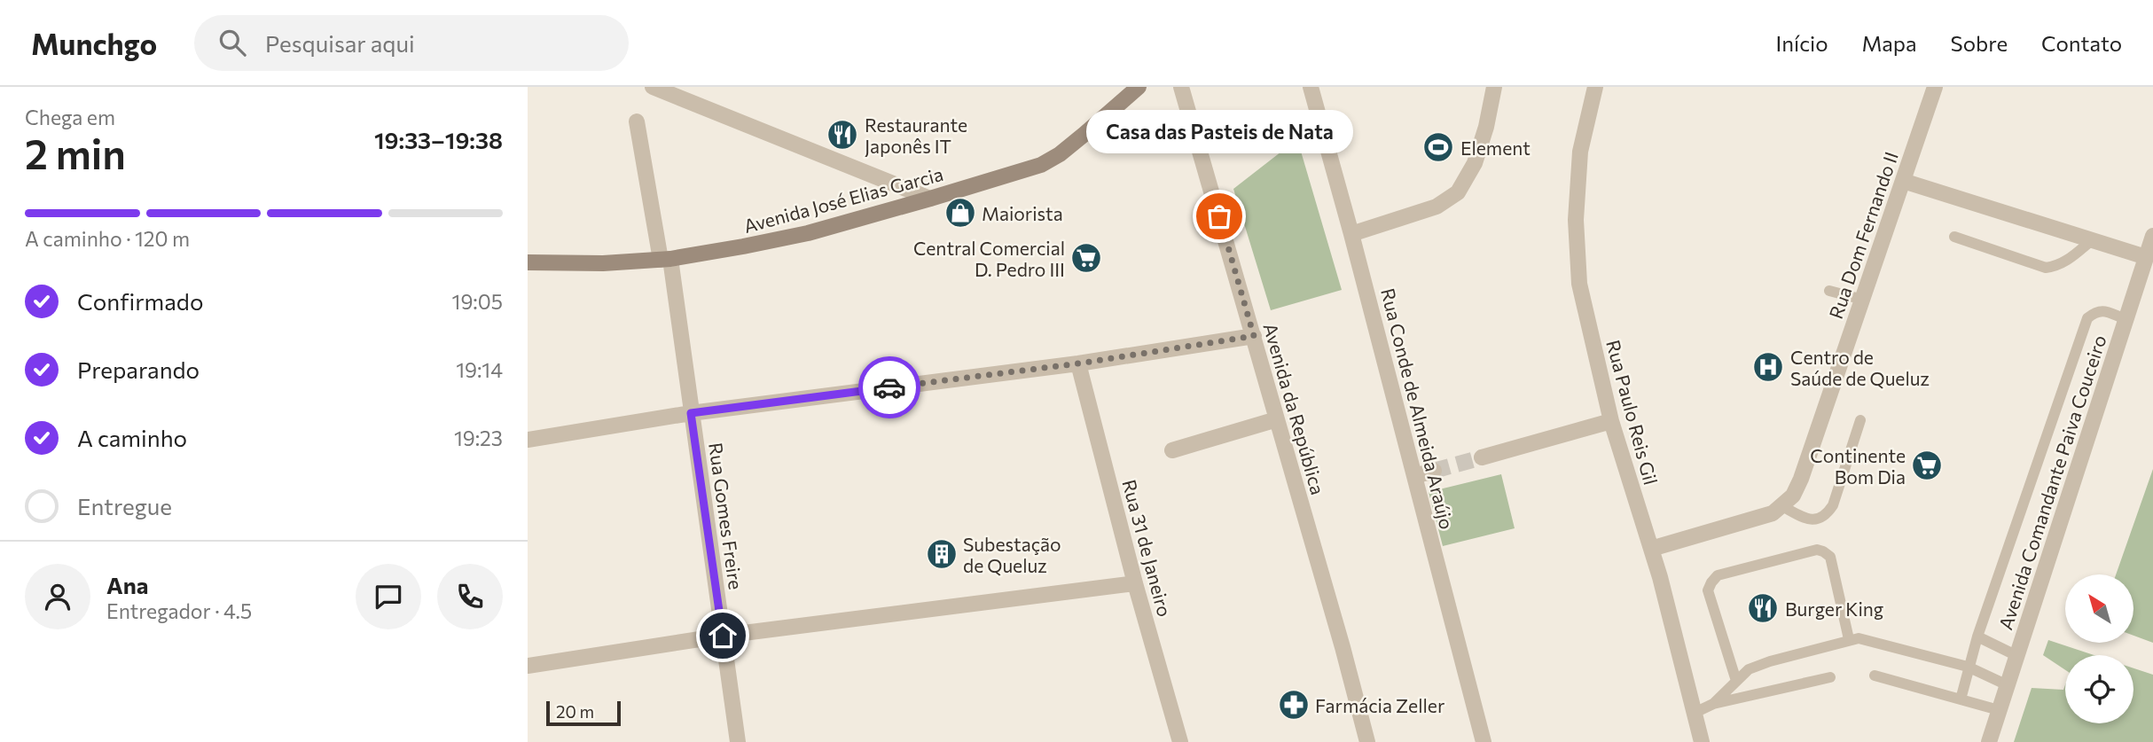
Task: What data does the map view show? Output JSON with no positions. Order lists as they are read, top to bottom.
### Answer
{
  "streets": {
    "street": [
      "Avenida José Elias Garcia",
      "Rua Dom Fernando II",
      "Avenida da República",
      "Rua Conde de Almeida Araújo",
      "Rua Paulo Reis Gil",
      "Avenida Comandante Paiva Couceiro",
      "Rua Gomes Freire",
      "Rua 31 de Janeiro"
    ]
  },
  "crossings": [
    ["Avenida José Elias Garcia", "Rua Gomes Freire"]
  ],
  "places": {
    "restaurant": ["Restaurante Japonês IT", "Burger King"],
    "sports": ["Element"],
    "shop": ["Maiorista"],
    "other": ["Casa das Pasteis de Nata"],
    "supermarket": ["Central Comercial D. Pedro III", "Continente Bom Dia"],
    "hospital": ["Centro de Saúde de Queluz"],
    "building": ["Subestação de Queluz"],
    "pharmacy": ["Farmácia Zeller"]
  },
  "scale_bar": "20 m",
  "north": "top left",
  "page": {
    "header": "Munchgo",
    "search": "Pesquisar aqui",
    "nav": [
      "Início",
      "Mapa",
      "Sobre",
      "Contato"
    ],
    "heading": ["2 min", "Chega em", "19:33–19:38"],
    "panel": ["Ana", "Entregador · 4.5"],
    "bubble": "Casa das Pasteis de Nata",
    "bar": "A caminho · 120 m",
    "list": [
      ["Confirmado", "19:05"],
      ["Preparando", "19:14"],
      ["A caminho", "19:23"],
      "Entregue"
    ],
    "scale": "20 m"
  }
}
